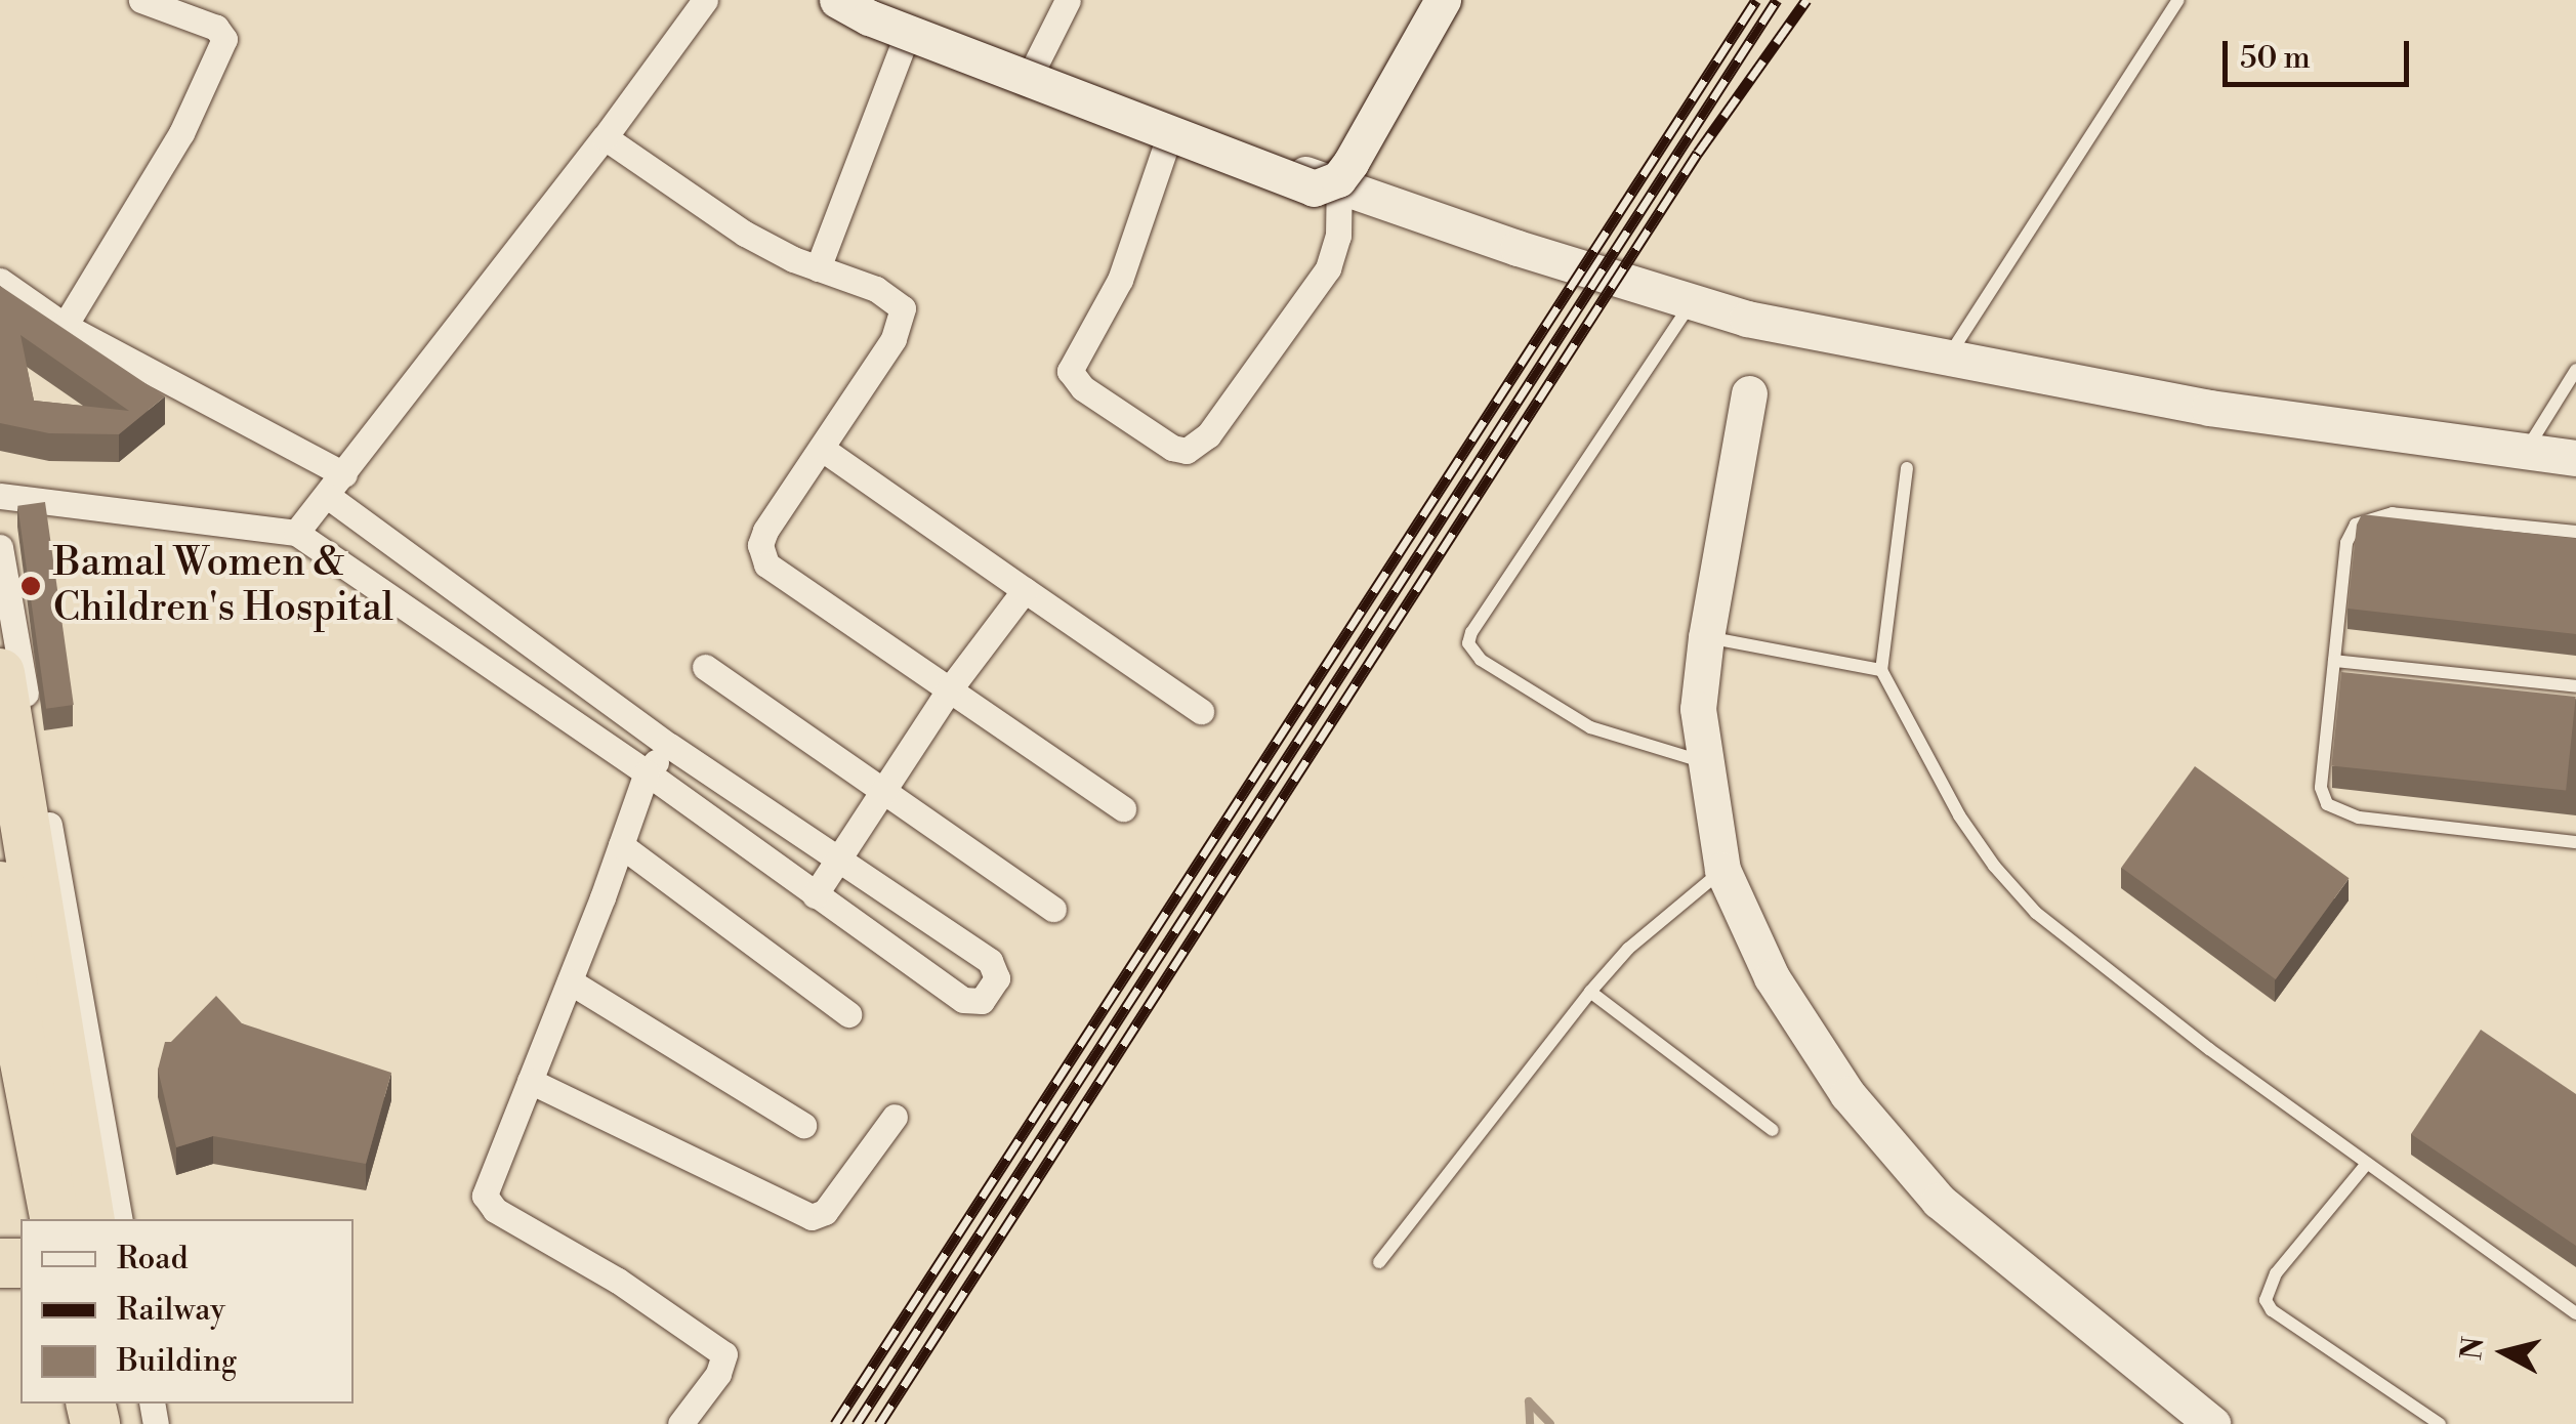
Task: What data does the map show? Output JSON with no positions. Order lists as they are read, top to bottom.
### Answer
{
  "places": ["Bamal Women & Children's Hospital"],
  "legend": ["Road", "Railway", "Building"],
  "scale_bar": "50 m",
  "north": "left"
}
